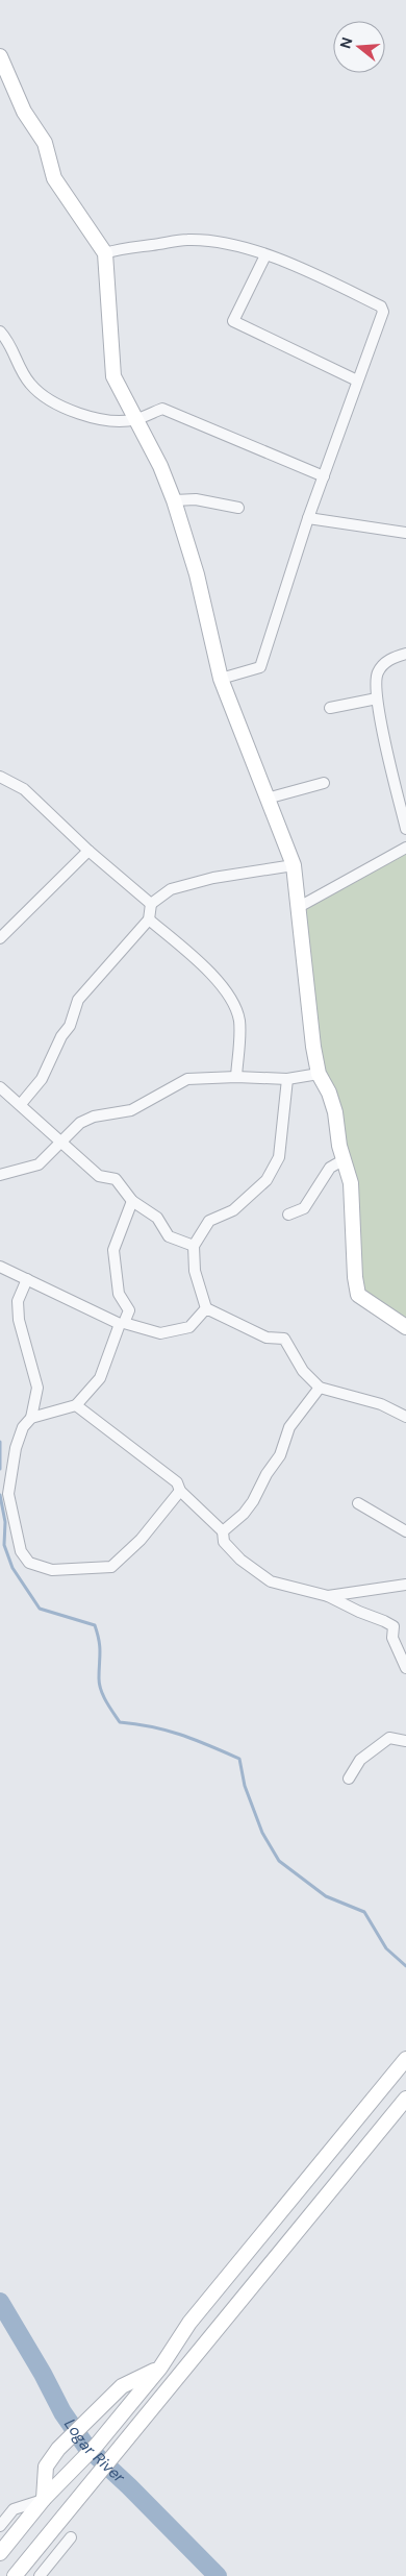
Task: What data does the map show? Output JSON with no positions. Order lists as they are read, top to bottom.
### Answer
{
  "water": ["Logar River"],
  "north": "left"
}
